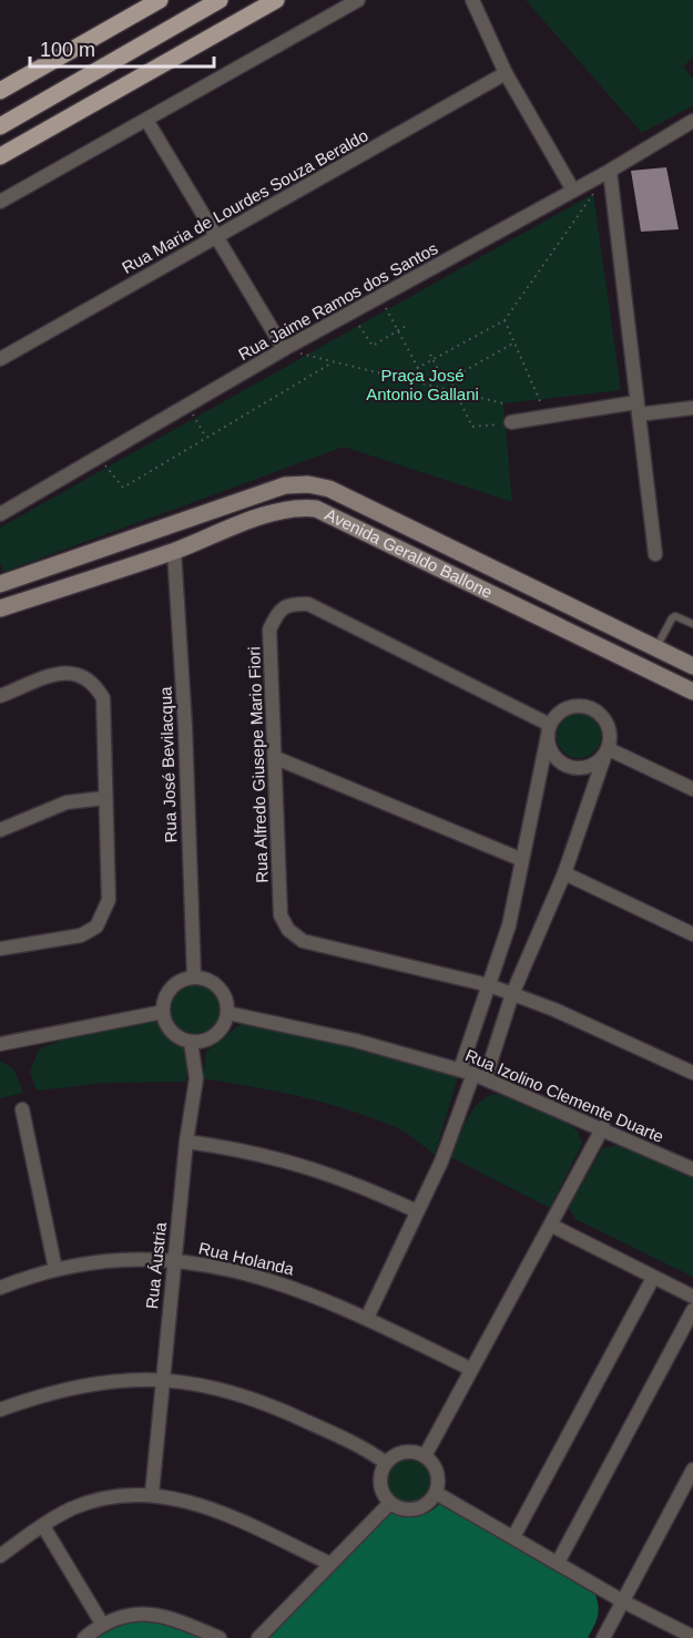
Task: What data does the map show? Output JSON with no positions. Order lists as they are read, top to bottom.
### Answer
{
  "streets": {
    "street": [
      "Rua Maria de Lourdes Souza Beraldo",
      "Rua Jaime Ramos dos Santos",
      "Avenida Geraldo Ballone",
      "Rua José Bevilacqua",
      "Rua Alfredo Giusepe Mario Fiori",
      "Rua Izolino Clemente Duarte",
      "Rua Holanda",
      "Rua Áustria"
    ]
  },
  "crossings": [
    ["Avenida Geraldo Ballone", "Rua José Bevilacqua"],
    ["Rua José Bevilacqua", "Rua Izolino Clemente Duarte"],
    ["Rua José Bevilacqua", "Rua Áustria"],
    ["Rua Izolino Clemente Duarte", "Rua Áustria"],
    ["Rua Holanda", "Rua Áustria"]
  ],
  "parks": ["Praça José Antonio Gallani"],
  "scale_bar": "100 m"
}
